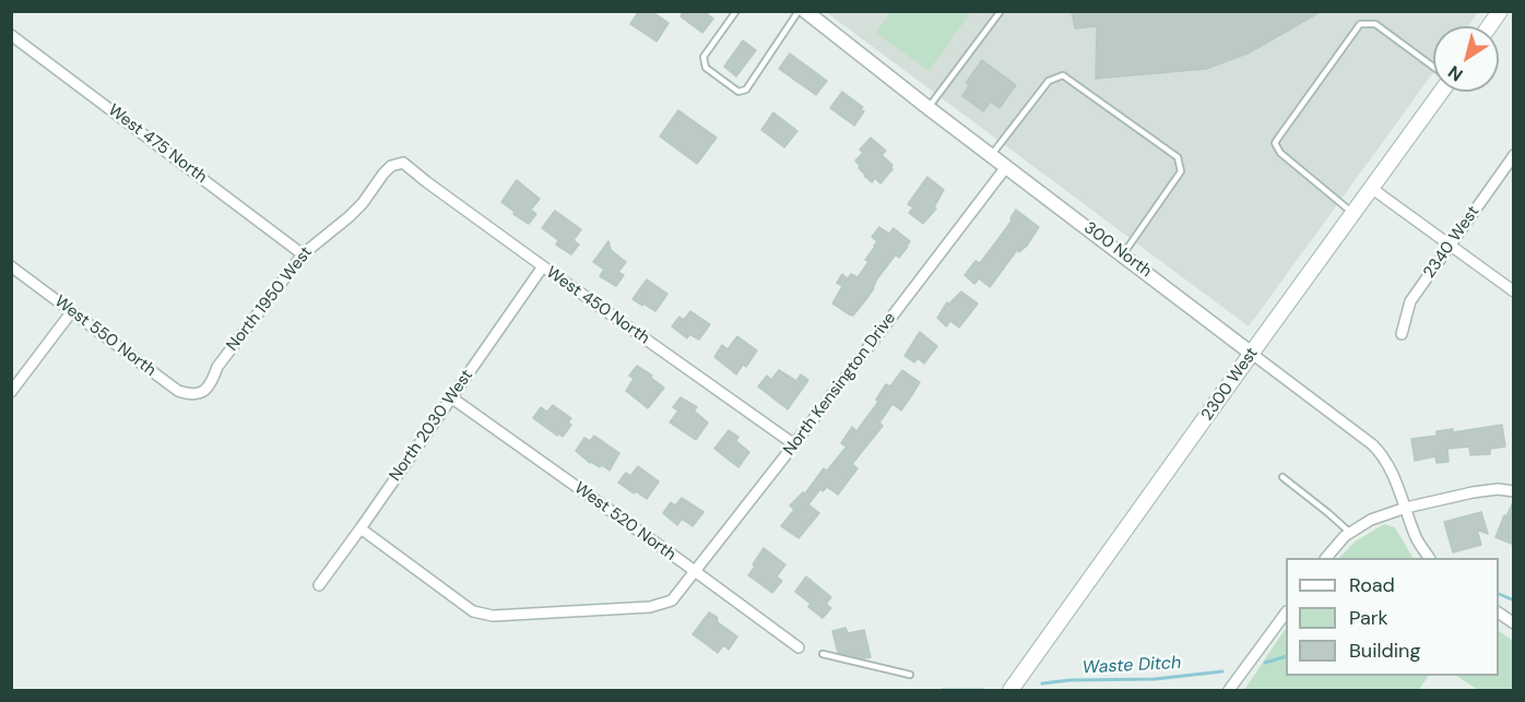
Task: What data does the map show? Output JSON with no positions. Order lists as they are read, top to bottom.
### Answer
{
  "streets": {
    "main road": ["2300 West"],
    "street": [
      "West 475 North",
      "2340 West",
      "300 North",
      "North 1950 West",
      "West 450 North",
      "West 550 North",
      "North Kensington Drive",
      "North 2030 West",
      "West 520 North"
    ]
  },
  "crossings": [
    ["West 475 North", "North 1950 West"],
    ["300 North", "North Kensington Drive"],
    ["300 North", "2300 West"],
    ["North 1950 West", "West 450 North"],
    ["North 1950 West", "West 550 North"],
    ["West 450 North", "North Kensington Drive"],
    ["West 450 North", "North 2030 West"],
    ["North Kensington Drive", "North 2030 West"],
    ["North Kensington Drive", "West 520 North"],
    ["North 2030 West", "West 520 North"]
  ],
  "water": ["Waste Ditch"],
  "legend": ["Road", "Park", "Building"],
  "north": "bottom left"
}
